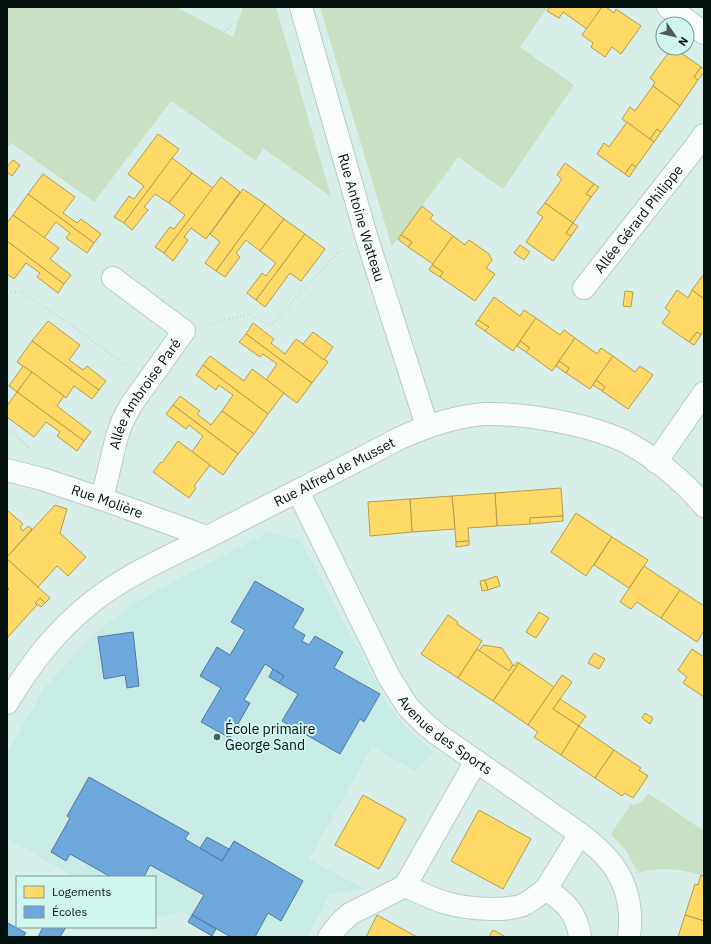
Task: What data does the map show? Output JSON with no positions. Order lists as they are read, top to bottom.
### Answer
{
  "streets": {
    "street": [
      "Rue Antoine Watteau",
      "Allée Gérard Philippe",
      "Allée Ambroise Paré",
      "Rue Alfred de Musset",
      "Rue Molière",
      "Avenue des Sports"
    ]
  },
  "crossings": [
    ["Rue Antoine Watteau", "Rue Alfred de Musset"],
    ["Allée Ambroise Paré", "Rue Molière"],
    ["Rue Alfred de Musset", "Rue Molière"],
    ["Rue Alfred de Musset", "Avenue des Sports"]
  ],
  "places": ["École primaire George Sand"],
  "legend": ["Logements", "Écoles"],
  "north": "bottom right"
}
